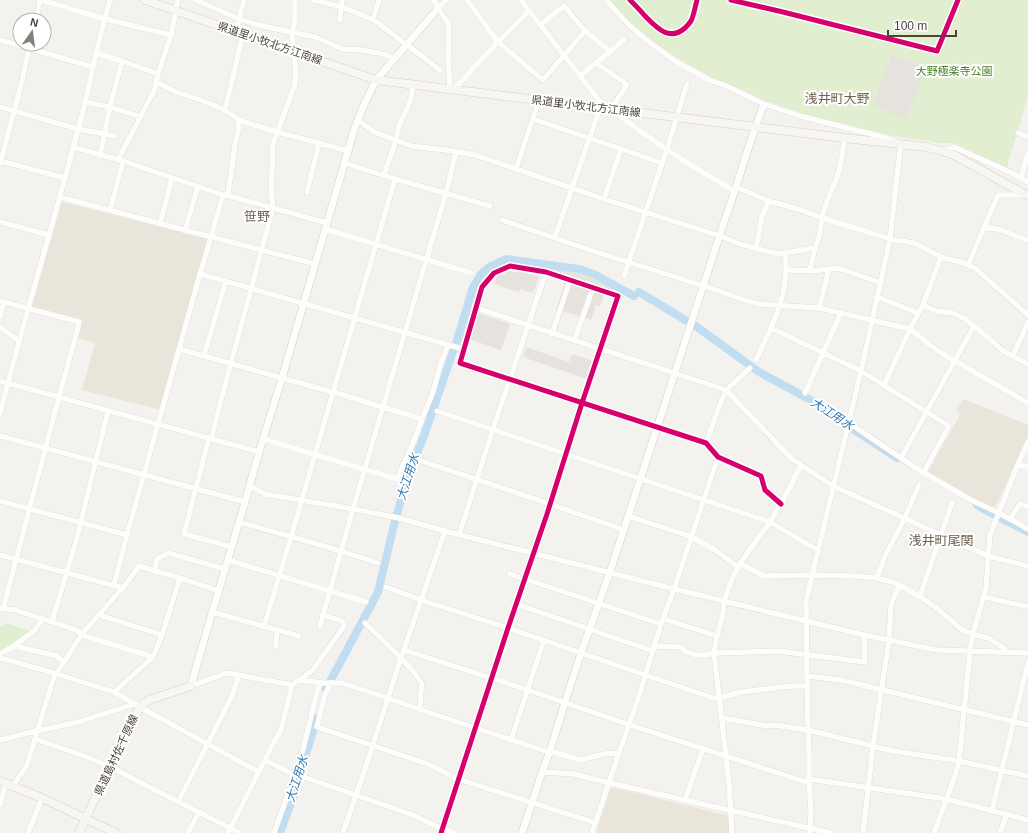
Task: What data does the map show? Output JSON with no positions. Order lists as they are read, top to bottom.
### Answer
{
  "streets": {
    "main road": ["県道里小牧北方江南線", "県道島村佐千原線"]
  },
  "districts": ["浅井町大野", "笹野", "浅井町尾関"],
  "water": ["大江用水"],
  "parks": ["大野極楽寺公園"],
  "scale_bar": "100 m",
  "north": "top"
}
